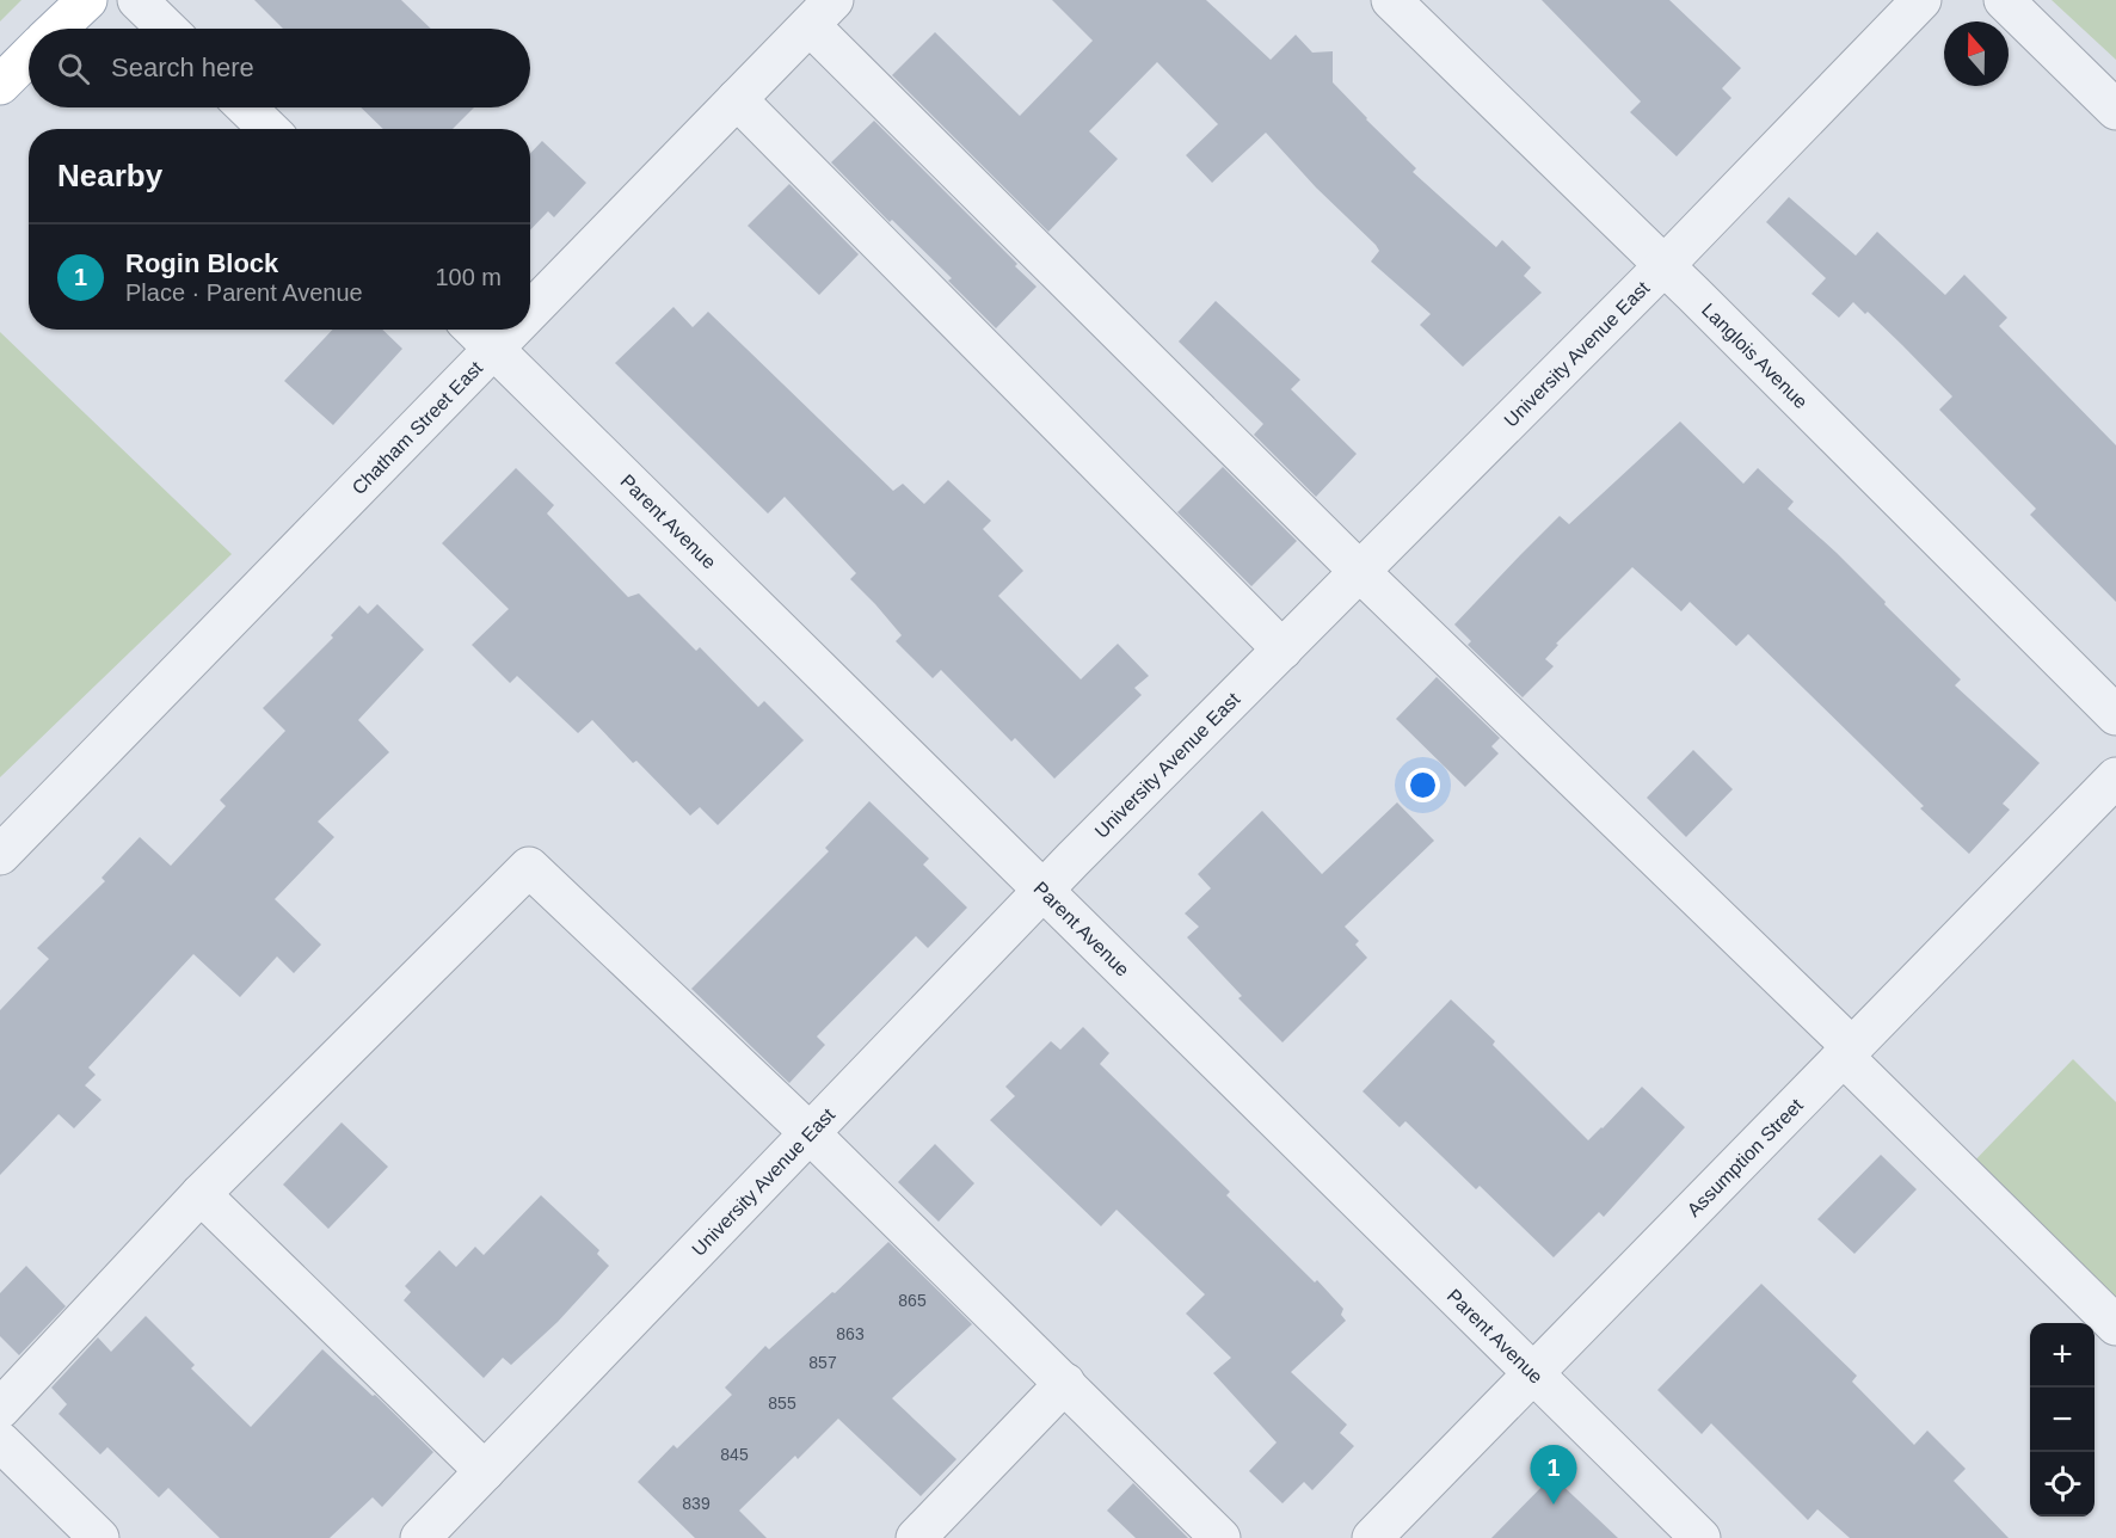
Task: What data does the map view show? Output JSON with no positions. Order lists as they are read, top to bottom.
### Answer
{
  "streets": {
    "street": [
      "University Avenue East",
      "Langlois Avenue",
      "Chatham Street East",
      "Parent Avenue",
      "Assumption Street"
    ]
  },
  "crossings": [
    ["University Avenue East", "Langlois Avenue"],
    ["University Avenue East", "Parent Avenue"],
    ["Chatham Street East", "Parent Avenue"],
    ["Parent Avenue", "Assumption Street"]
  ],
  "house_numbers": [
    "865",
    "863",
    "857",
    "855",
    "845",
    "839"
  ],
  "north": "top",
  "page": {
    "search": "Search here",
    "heading": "Nearby",
    "list": [
      {
        "mark": "1",
        "name": "Rogin Block",
        "note": "Place · Parent Avenue",
        "value": "100 m"
      }
    ],
    "map_buttons": ["+", "−"],
    "pins": "1"
  }
}
